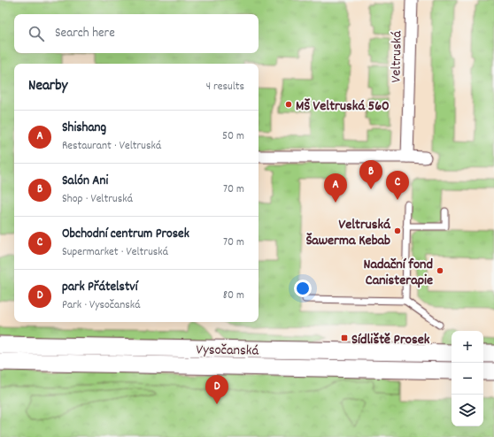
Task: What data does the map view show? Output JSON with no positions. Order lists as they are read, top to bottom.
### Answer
{
  "streets": {
    "main road": ["Vysočanská"],
    "street": ["Veltruská"]
  },
  "places": {
    "other": ["MŠ Veltruská 560", "Veltruská Šawerma Kebab", "Nadační fond Canisterapie"],
    "transit": ["Sídliště Prosek"]
  },
  "page": {
    "search": "Search here",
    "heading": ["Nearby", "4 results"],
    "list": [
      {
        "mark": "A",
        "name": "Shishang",
        "note": "Restaurant · Veltruská",
        "value": "50 m"
      },
      {
        "mark": "B",
        "name": "Salón Ani",
        "note": "Shop · Veltruská",
        "value": "70 m"
      },
      {
        "mark": "C",
        "name": "Obchodní centrum Prosek",
        "note": "Supermarket · Veltruská",
        "value": "70 m"
      },
      {
        "mark": "D",
        "name": "park Přátelství",
        "note": "Park · Vysočanská",
        "value": "80 m"
      }
    ],
    "pins": [
      "B",
      "C",
      "A",
      "D"
    ],
    "map_buttons": ["+", "−"]
  }
}
